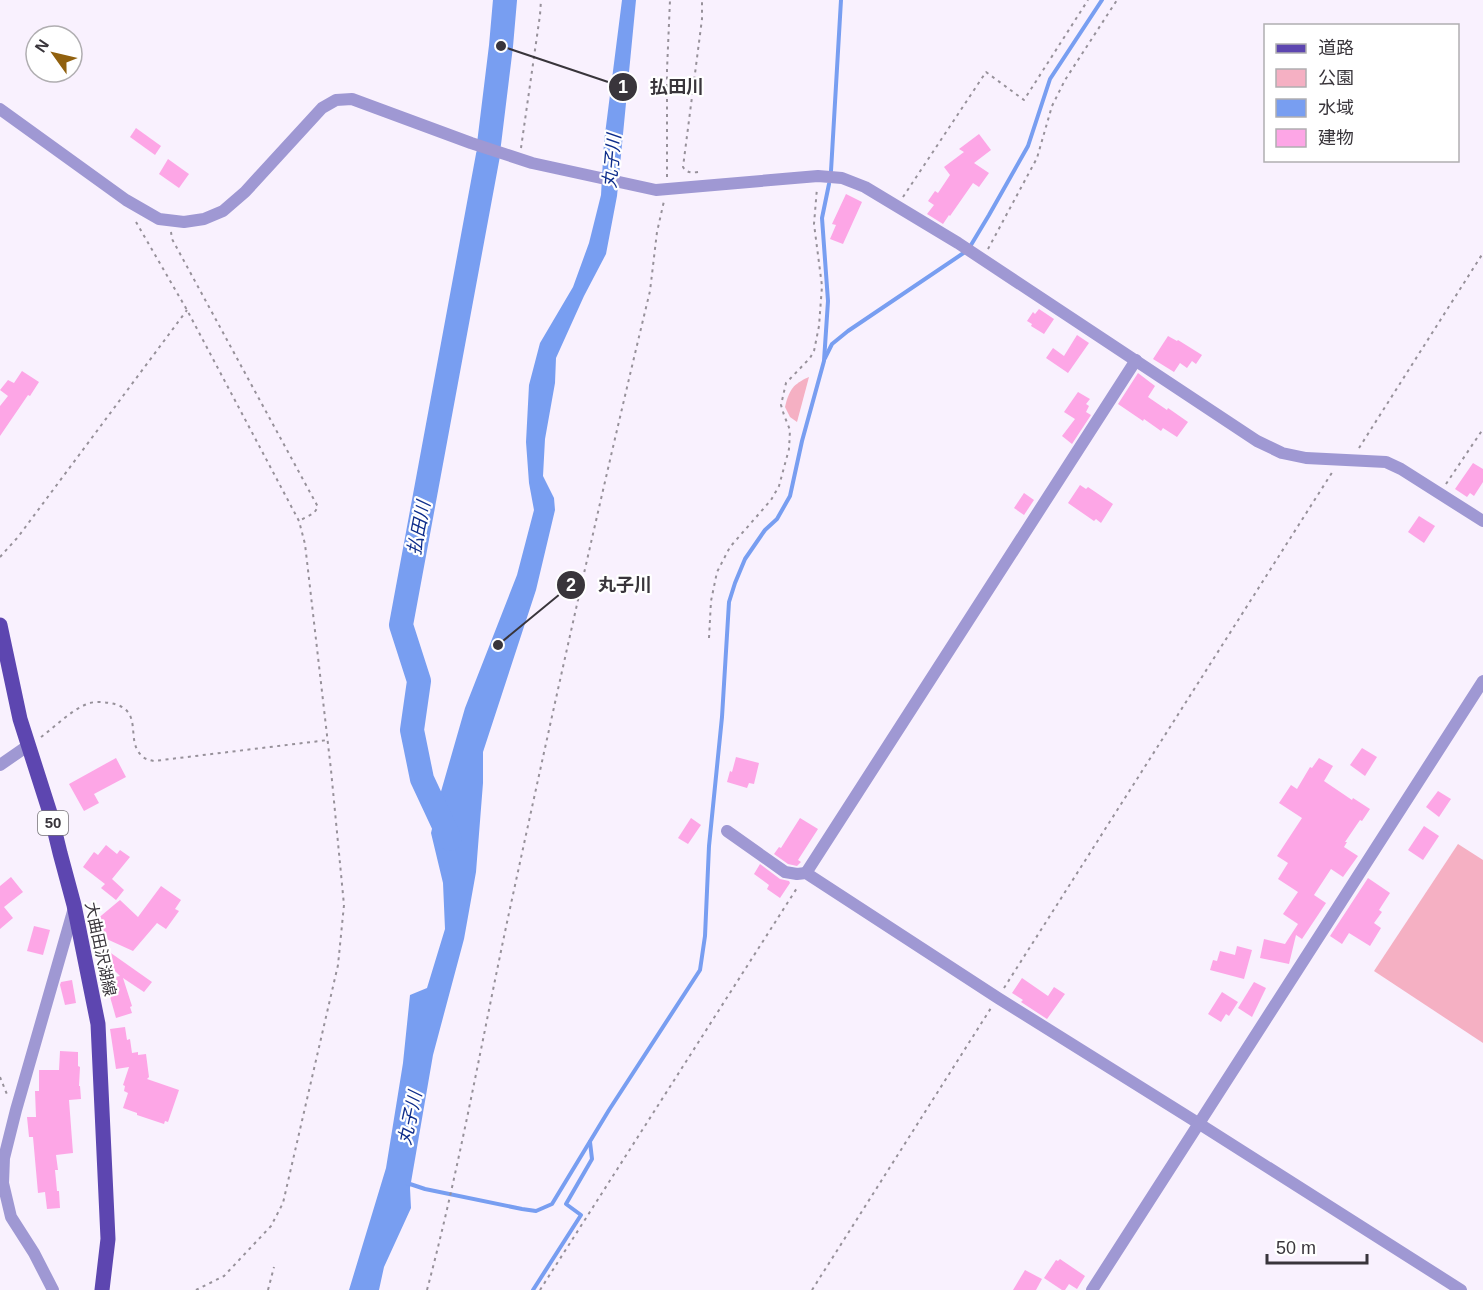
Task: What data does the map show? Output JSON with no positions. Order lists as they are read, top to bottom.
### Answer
{
  "streets": {
    "main road": ["50", "大曲田沢湖線"]
  },
  "water": ["丸子川", "払田川"],
  "places": ["払田川", "丸子川"],
  "legend": [
    "道路",
    "公園",
    "水域",
    "建物"
  ],
  "scale_bar": "50 m",
  "north": "top left"
}
